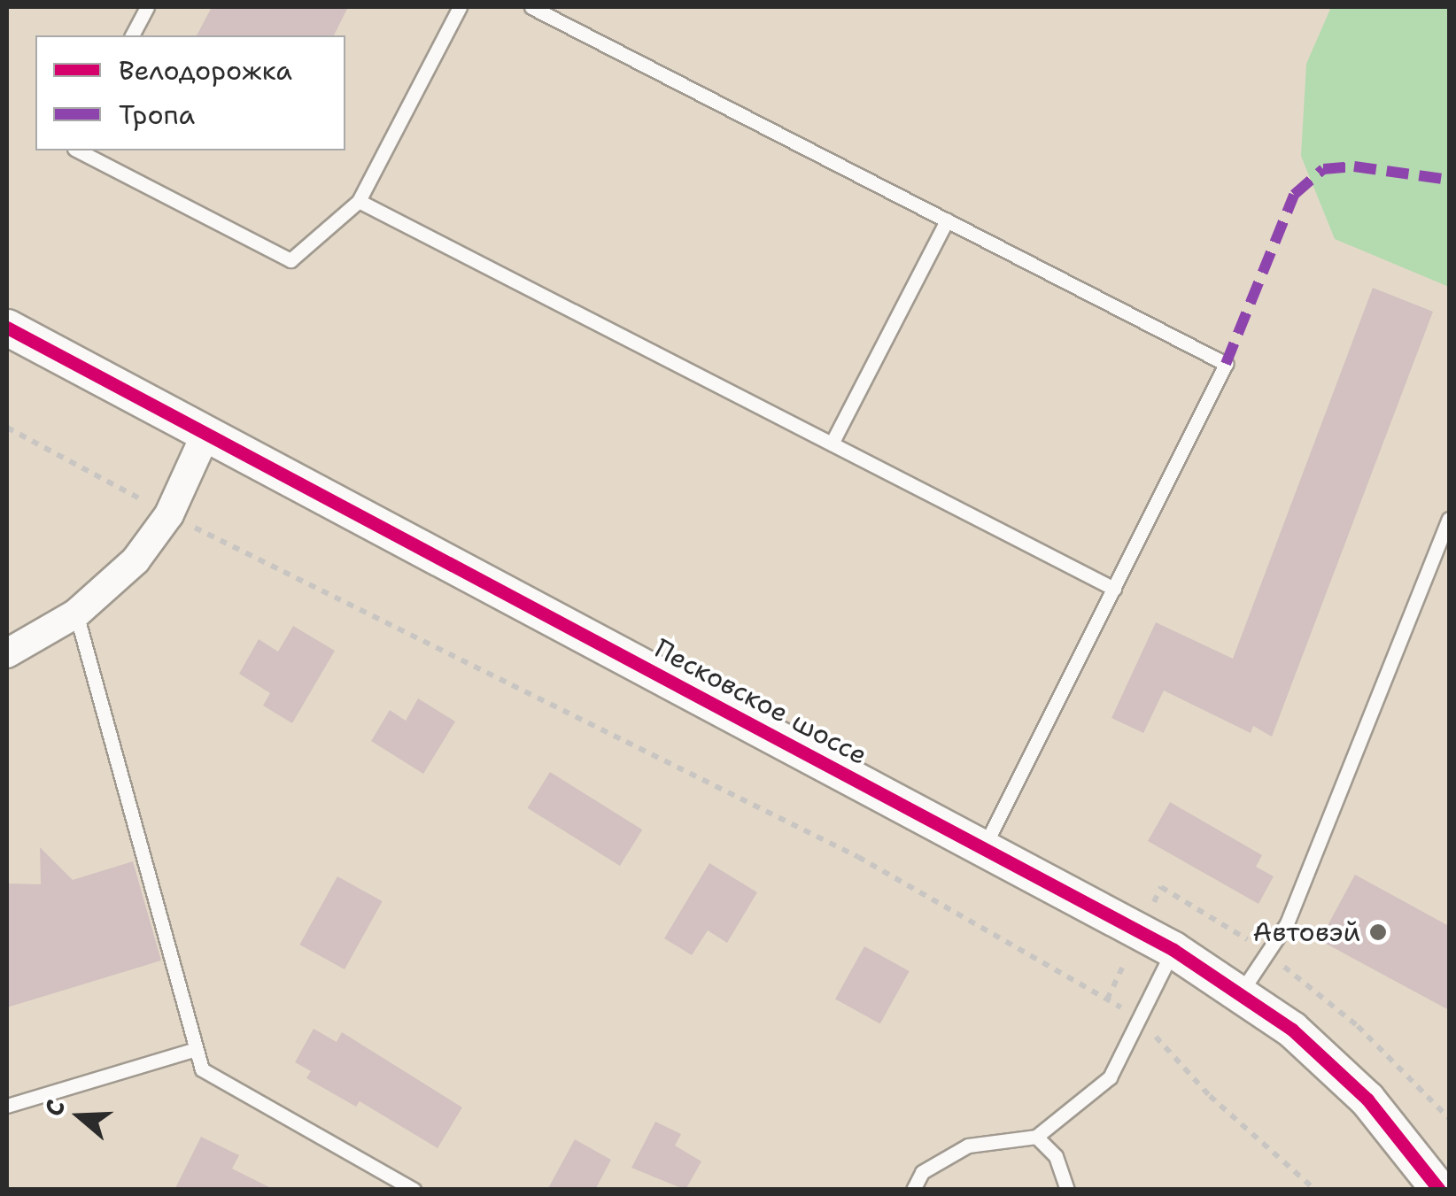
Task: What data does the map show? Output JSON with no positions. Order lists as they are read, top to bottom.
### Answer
{
  "streets": {
    "street": ["Песковское шоссе"]
  },
  "places": ["Автовэй"],
  "legend": ["Велодорожка", "Тропа"],
  "north": "left"
}
